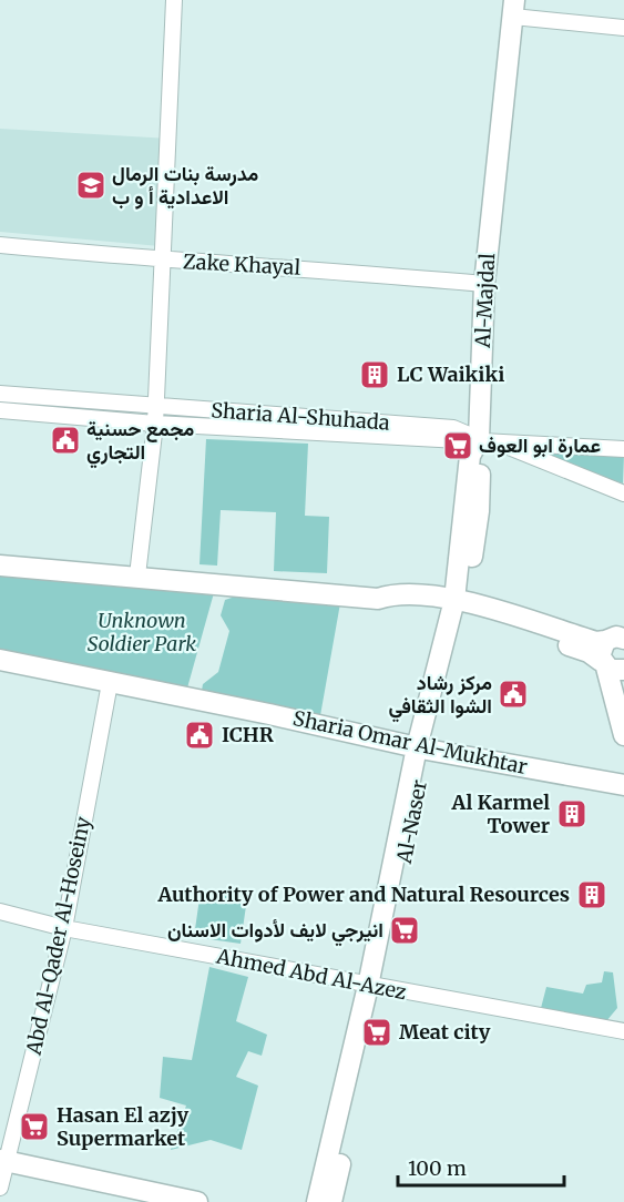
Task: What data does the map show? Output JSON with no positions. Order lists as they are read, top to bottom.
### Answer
{
  "streets": {
    "main road": ["Al-Majdal", "Sharia Omar Al-Mukhtar", "Al-Naser"],
    "street": [
      "Zake Khayal",
      "Sharia Al-Shuhada",
      "Abd Al-Qader Al-Hoseiny",
      "Ahmed Abd Al-Azez"
    ]
  },
  "crossings": [
    ["Zake Khayal", "Al-Majdal"],
    ["Al-Majdal", "Sharia Al-Shuhada"],
    ["Al-Majdal", "Al-Naser"],
    ["Sharia Omar Al-Mukhtar", "Al-Naser"],
    ["Sharia Omar Al-Mukhtar", "Abd Al-Qader Al-Hoseiny"],
    ["Al-Naser", "Ahmed Abd Al-Azez"],
    ["Abd Al-Qader Al-Hoseiny", "Ahmed Abd Al-Azez"]
  ],
  "parks": ["Unknown Soldier Park"],
  "places": {
    "school or university": ["مدرسة بنات الرمال الاعدادية أ و ب"],
    "building": ["LC Waikiki", "Al Karmel Tower", "Authority of Power and Natural Resources"],
    "public building": ["مجمع حسنية التجاري", "مركز رشاد الشوا الثقافي", "ICHR"],
    "supermarket": [
      "عمارة ابو العوف",
      "انيرجي لايف لأدوات الاسنان",
      "Meat city",
      "Hasan El azjy Supermarket"
    ]
  },
  "scale_bar": "100 m"
}
